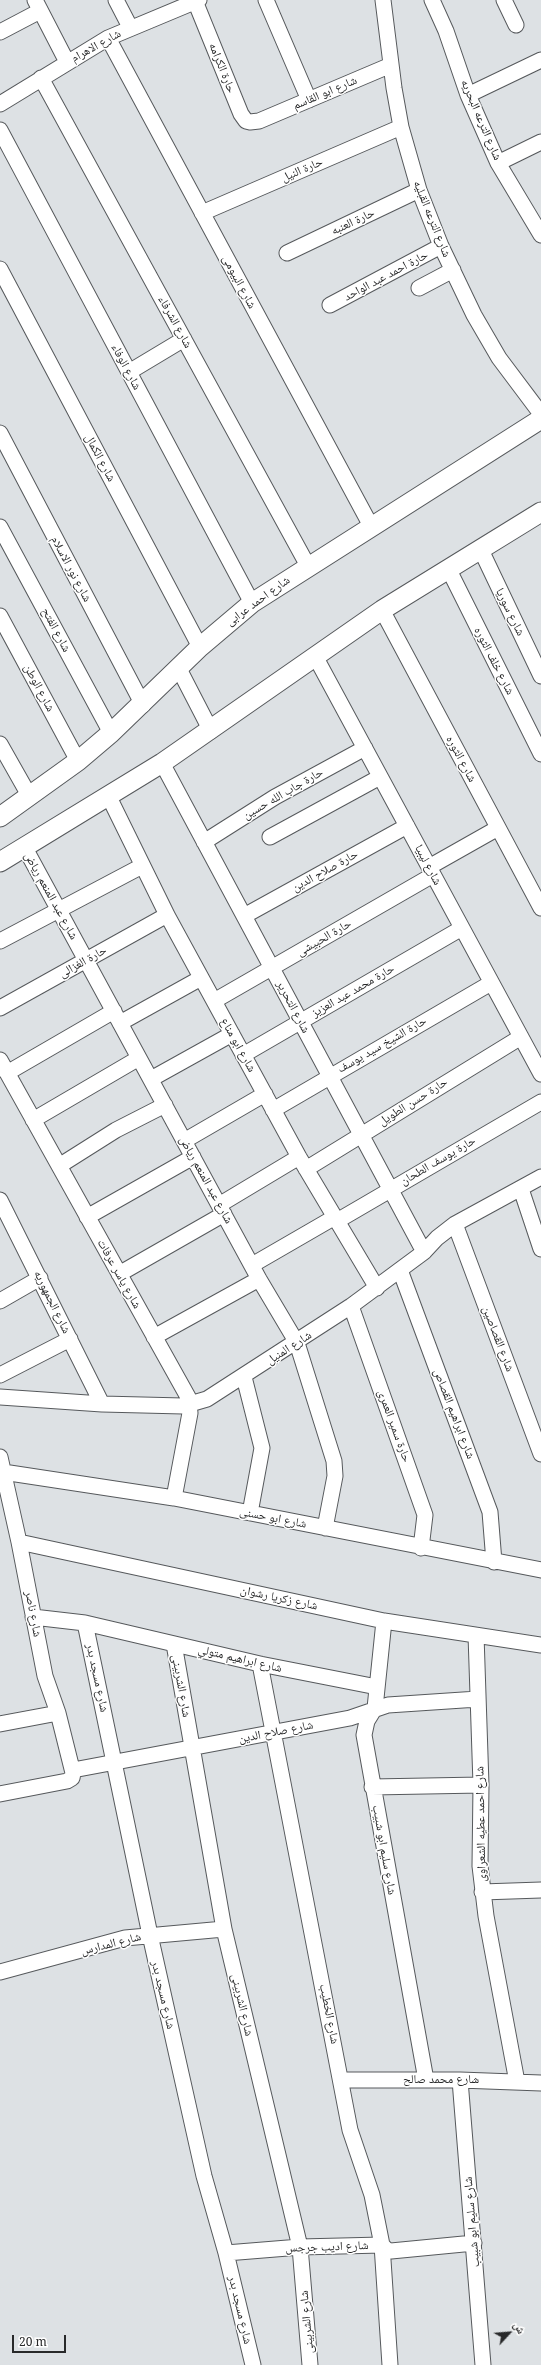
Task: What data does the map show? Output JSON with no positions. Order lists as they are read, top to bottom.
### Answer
{
  "streets": {
    "street": [
      "شارع الاهرام",
      "حارة الكرامه",
      "شارع ابو القاسم",
      "شارع الترعه البحريه",
      "حارة النيل",
      "شارع الترعه القبليه",
      "حارة العنبه",
      "حارة احمد عبد الواحد",
      "شارع البيومى",
      "شارع الشرفاء",
      "شارع الوفاء",
      "شارع الكمال",
      "شارع نور الاسلام",
      "شارع احمد عرابى",
      "شارع سوريا",
      "شارع الفتح",
      "شارع خلف الثوره",
      "شارع الوطن",
      "شارع الثوره",
      "حارة جاب الله حسين",
      "شارع ليبيا",
      "حارة صلاح الدين",
      "شارع عبد المنعم رياض",
      "حارة الحبيشى",
      "حارة الغزالى",
      "حارة محمد عبد العزيز",
      "شارع التحرير",
      "شارع ابو مناع",
      "حارة الشيخ سيد يوسف",
      "حارة حسن الطويل",
      "حارة يوسف الطحان",
      "شارع ياسر عرفات",
      "شارع الجمهوريه",
      "شارع القصاصين",
      "شارع المنيل",
      "شارع ابراهيم القصاص",
      "حارة سمير العمرى",
      "شارع ابو حسنى",
      "شارع زكريا رشوان",
      "شارع ناصر",
      "شارع ابراهيم متولي",
      "شارع مسجد بدر",
      "شارع الشربينى",
      "شارع صلاح الدين",
      "شارع احمد عطيه الشعراوى",
      "شارع سليم ابو شبيب",
      "شارع المدارس",
      "شارع الخطيب",
      "شارع محمد صالح",
      "شارع اديب جرجس"
    ]
  },
  "crossings": [
    ["شارع الاهرام", "حارة الكرامه"],
    ["شارع الاهرام", "شارع البيومى"],
    ["شارع الاهرام", "شارع الشرفاء"],
    ["حارة الكرامه", "شارع ابو القاسم"],
    ["شارع ابو القاسم", "شارع الترعه القبليه"],
    ["حارة النيل", "شارع الترعه القبليه"],
    ["حارة النيل", "شارع البيومى"],
    ["شارع الترعه القبليه", "حارة العنبه"],
    ["شارع الترعه القبليه", "حارة احمد عبد الواحد"],
    ["شارع البيومى", "شارع احمد عرابى"],
    ["شارع الشرفاء", "شارع احمد عرابى"],
    ["شارع الوفاء", "شارع احمد عرابى"],
    ["شارع الكمال", "شارع احمد عرابى"],
    ["شارع نور الاسلام", "شارع احمد عرابى"],
    ["شارع احمد عرابى", "شارع الفتح"],
    ["شارع احمد عرابى", "شارع الوطن"],
    ["شارع الثوره", "حارة الحبيشى"],
    ["حارة جاب الله حسين", "شارع ليبيا"],
    ["حارة جاب الله حسين", "شارع التحرير"],
    ["شارع ليبيا", "حارة صلاح الدين"],
    ["شارع ليبيا", "حارة الحبيشى"],
    ["شارع ليبيا", "حارة محمد عبد العزيز"],
    ["شارع ليبيا", "حارة الشيخ سيد يوسف"],
    ["شارع ليبيا", "حارة حسن الطويل"],
    ["حارة صلاح الدين", "شارع التحرير"],
    ["شارع عبد المنعم رياض", "حارة الغزالى"],
    ["شارع عبد المنعم رياض", "حارة حسن الطويل"],
    ["شارع عبد المنعم رياض", "حارة يوسف الطحان"],
    ["شارع عبد المنعم رياض", "شارع المنيل"],
    ["شارع عبد المنعم رياض", "شارع ابو حسنى"],
    ["حارة الحبيشى", "شارع التحرير"],
    ["حارة الحبيشى", "شارع ابو مناع"],
    ["حارة الغزالى", "شارع ابو مناع"],
    ["حارة محمد عبد العزيز", "شارع التحرير"],
    ["حارة محمد عبد العزيز", "شارع ابو مناع"],
    ["شارع التحرير", "حارة الشيخ سيد يوسف"],
    ["شارع التحرير", "حارة حسن الطويل"],
    ["شارع التحرير", "حارة يوسف الطحان"],
    ["شارع التحرير", "شارع المنيل"],
    ["شارع ابو مناع", "حارة الشيخ سيد يوسف"],
    ["شارع ابو مناع", "حارة حسن الطويل"],
    ["شارع ابو مناع", "حارة يوسف الطحان"],
    ["شارع ابو مناع", "شارع المنيل"],
    ["حارة حسن الطويل", "شارع ياسر عرفات"],
    ["شارع ياسر عرفات", "شارع المنيل"],
    ["شارع الجمهوريه", "شارع المنيل"],
    ["شارع القصاصين", "شارع المنيل"],
    ["شارع المنيل", "شارع ابراهيم القصاص"],
    ["شارع المنيل", "حارة سمير العمرى"],
    ["شارع ابراهيم القصاص", "شارع ابو حسنى"],
    ["حارة سمير العمرى", "شارع ابو حسنى"],
    ["شارع ابو حسنى", "شارع ناصر"],
    ["شارع زكريا رشوان", "شارع ناصر"],
    ["شارع زكريا رشوان", "شارع احمد عطيه الشعراوى"],
    ["شارع زكريا رشوان", "شارع سليم ابو شبيب"],
    ["شارع ناصر", "شارع ابراهيم متولي"],
    ["شارع ناصر", "شارع صلاح الدين"],
    ["شارع ابراهيم متولي", "شارع مسجد بدر"],
    ["شارع ابراهيم متولي", "شارع الشربينى"],
    ["شارع ابراهيم متولي", "شارع سليم ابو شبيب"],
    ["شارع ابراهيم متولي", "شارع الخطيب"],
    ["شارع مسجد بدر", "شارع صلاح الدين"],
    ["شارع مسجد بدر", "شارع المدارس"],
    ["شارع مسجد بدر", "شارع اديب جرجس"],
    ["شارع الشربينى", "شارع صلاح الدين"],
    ["شارع الشربينى", "شارع المدارس"],
    ["شارع الشربينى", "شارع اديب جرجس"],
    ["شارع صلاح الدين", "شارع احمد عطيه الشعراوى"],
    ["شارع صلاح الدين", "شارع سليم ابو شبيب"],
    ["شارع صلاح الدين", "شارع الخطيب"],
    ["شارع احمد عطيه الشعراوى", "شارع محمد صالح"],
    ["شارع سليم ابو شبيب", "شارع محمد صالح"],
    ["شارع سليم ابو شبيب", "شارع اديب جرجس"],
    ["شارع الخطيب", "شارع محمد صالح"],
    ["شارع الخطيب", "شارع اديب جرجس"]
  ],
  "scale_bar": "20 m",
  "north": "top right"
}
